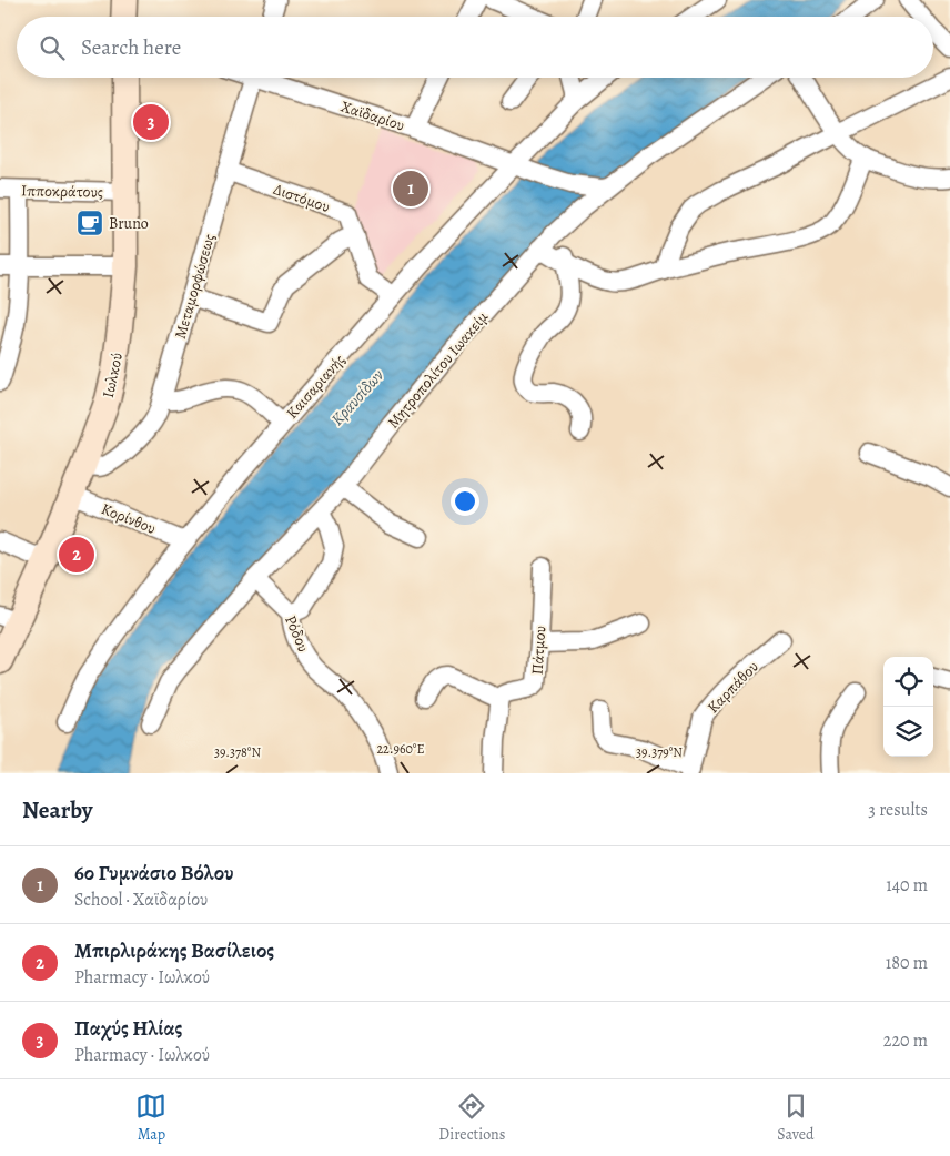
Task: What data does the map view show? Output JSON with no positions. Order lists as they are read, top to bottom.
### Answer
{
  "streets": {
    "main road": ["Ιωλκού"],
    "street": [
      "Χαϊδαρίου",
      "Ιπποκράτους",
      "Διστόμου",
      "Μεταμορφώσεως",
      "Μητροπολίτου Ιωακείμ",
      "Καισαριανής",
      "Κορίνθου",
      "Ρόδου",
      "Πάτμου",
      "Καρπάθου"
    ]
  },
  "crossings": [
    ["Χαϊδαρίου", "Μητροπολίτου Ιωακείμ"],
    ["Χαϊδαρίου", "Καισαριανής"],
    ["Ιπποκράτους", "Ιωλκού"],
    ["Διστόμου", "Μεταμορφώσεως"],
    ["Διστόμου", "Καισαριανής"],
    ["Μεταμορφώσεως", "Ιωλκού"],
    ["Μητροπολίτου Ιωακείμ", "Ρόδου"],
    ["Ιωλκού", "Κορίνθου"],
    ["Καισαριανής", "Κορίνθου"]
  ],
  "water": ["Κραυσίδων"],
  "places": {
    "cafe": ["Bruno"]
  },
  "page": {
    "search": "Search here",
    "pins": ["3", "1", "2"],
    "heading": ["Nearby", "3 results"],
    "list": [
      {
        "mark": "1",
        "name": "6ο Γυμνάσιο Βόλου",
        "note": "School · Χαϊδαρίου",
        "value": "140 m"
      },
      {
        "mark": "2",
        "name": "Μπιρλιράκης Βασίλειος",
        "note": "Pharmacy · Ιωλκού",
        "value": "180 m"
      },
      {
        "mark": "3",
        "name": "Παχύς Ηλίας",
        "note": "Pharmacy · Ιωλκού",
        "value": "220 m"
      }
    ],
    "nav": ["Map", "Directions", "Saved"]
  },
  "coordinates": ["22.960°E", "39.378°N", "39.379°N"]
}
